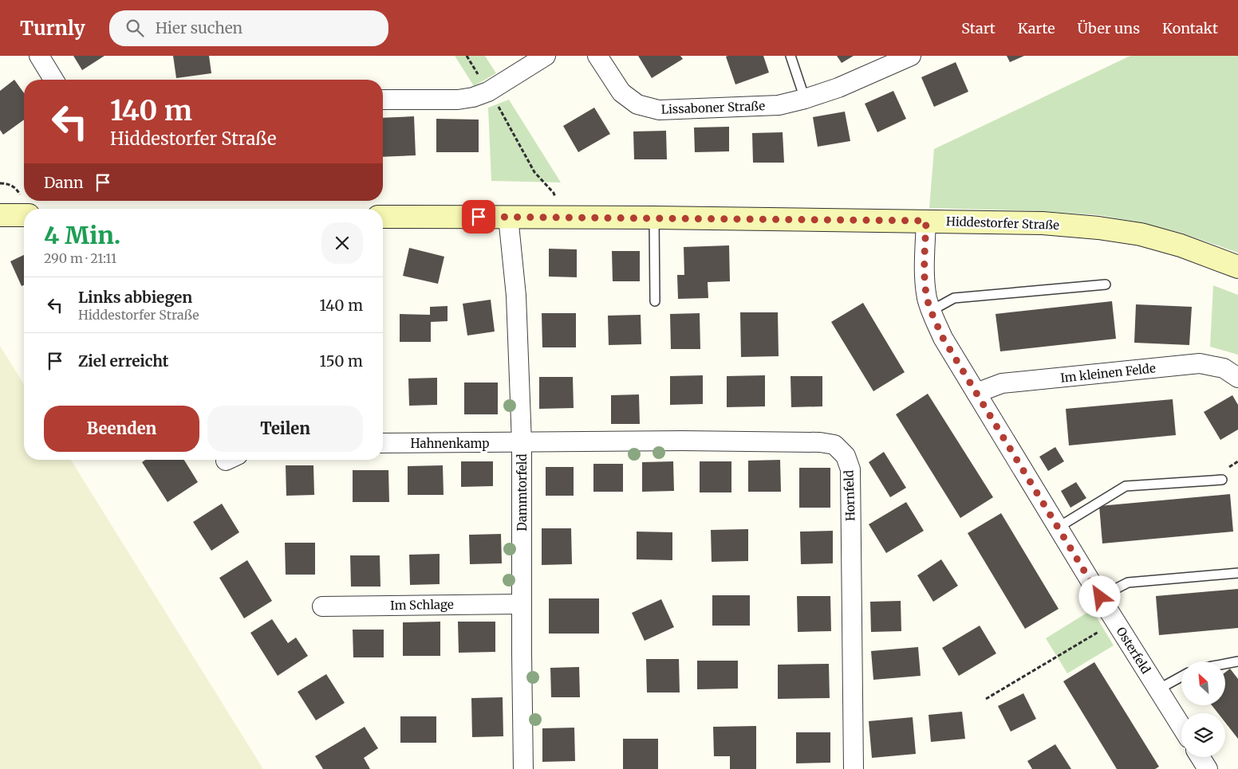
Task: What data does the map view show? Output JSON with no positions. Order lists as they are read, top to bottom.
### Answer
{
  "streets": {
    "street": [
      "Lissaboner Straße",
      "Hiddestorfer Straße",
      "Im kleinen Felde",
      "Hahnenkamp",
      "Dammtorfeld",
      "Hornfeld",
      "Im Schlage",
      "Osterfeld"
    ]
  },
  "crossings": [
    ["Hiddestorfer Straße", "Dammtorfeld"],
    ["Hiddestorfer Straße", "Osterfeld"],
    ["Im kleinen Felde", "Osterfeld"],
    ["Hahnenkamp", "Dammtorfeld"],
    ["Hahnenkamp", "Hornfeld"],
    ["Dammtorfeld", "Hornfeld"],
    ["Dammtorfeld", "Im Schlage"]
  ],
  "north": "top left",
  "page": {
    "header": "Turnly",
    "search": "Hier suchen",
    "nav": [
      "Start",
      "Karte",
      "Über uns",
      "Kontakt"
    ],
    "turn": ["140 m", "Hiddestorfer Straße"],
    "then": "Dann",
    "heading": ["4 Min.", "290 m · 21:11"],
    "list": [
      {
        "name": "Links abbiegen",
        "note": "Hiddestorfer Straße",
        "value": "140 m"
      },
      {
        "name": "Ziel erreicht",
        "value": "150 m"
      }
    ],
    "buttons": ["Beenden", "Teilen"]
  }
}
